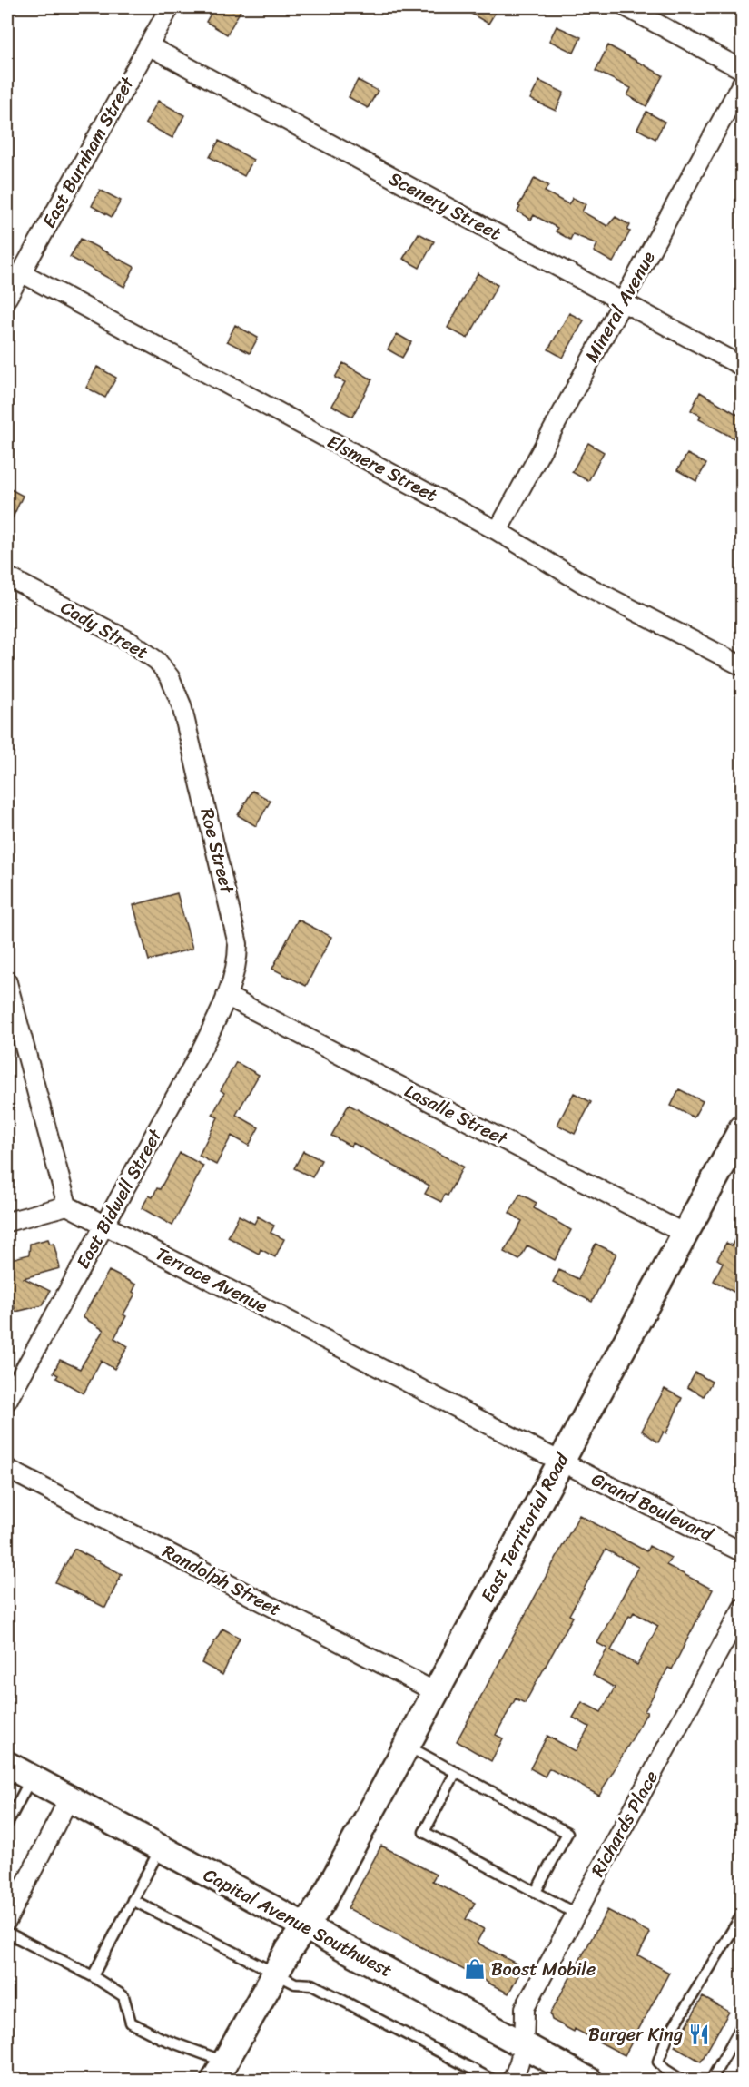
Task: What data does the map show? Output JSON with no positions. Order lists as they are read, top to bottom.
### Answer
{
  "streets": {
    "street": [
      "East Burnham Street",
      "Scenery Street",
      "Mineral Avenue",
      "Elsmere Street",
      "Cady Street",
      "Roe Street",
      "Lasalle Street",
      "East Bidwell Street",
      "Terrace Avenue",
      "Grand Boulevard",
      "East Territorial Road",
      "Randolph Street",
      "Richards Place",
      "Capital Avenue Southwest"
    ]
  },
  "crossings": [
    ["East Burnham Street", "Scenery Street"],
    ["East Burnham Street", "Elsmere Street"],
    ["Scenery Street", "Mineral Avenue"],
    ["Mineral Avenue", "Elsmere Street"],
    ["Cady Street", "Roe Street"],
    ["Roe Street", "Lasalle Street"],
    ["Roe Street", "East Bidwell Street"],
    ["Lasalle Street", "East Bidwell Street"],
    ["Lasalle Street", "East Territorial Road"],
    ["East Bidwell Street", "Terrace Avenue"],
    ["Terrace Avenue", "Grand Boulevard"],
    ["Terrace Avenue", "East Territorial Road"],
    ["Grand Boulevard", "East Territorial Road"],
    ["East Territorial Road", "Randolph Street"],
    ["East Territorial Road", "Capital Avenue Southwest"],
    ["Richards Place", "Capital Avenue Southwest"]
  ],
  "places": {
    "shop": ["Boost Mobile"],
    "restaurant": ["Burger King"]
  }
}
